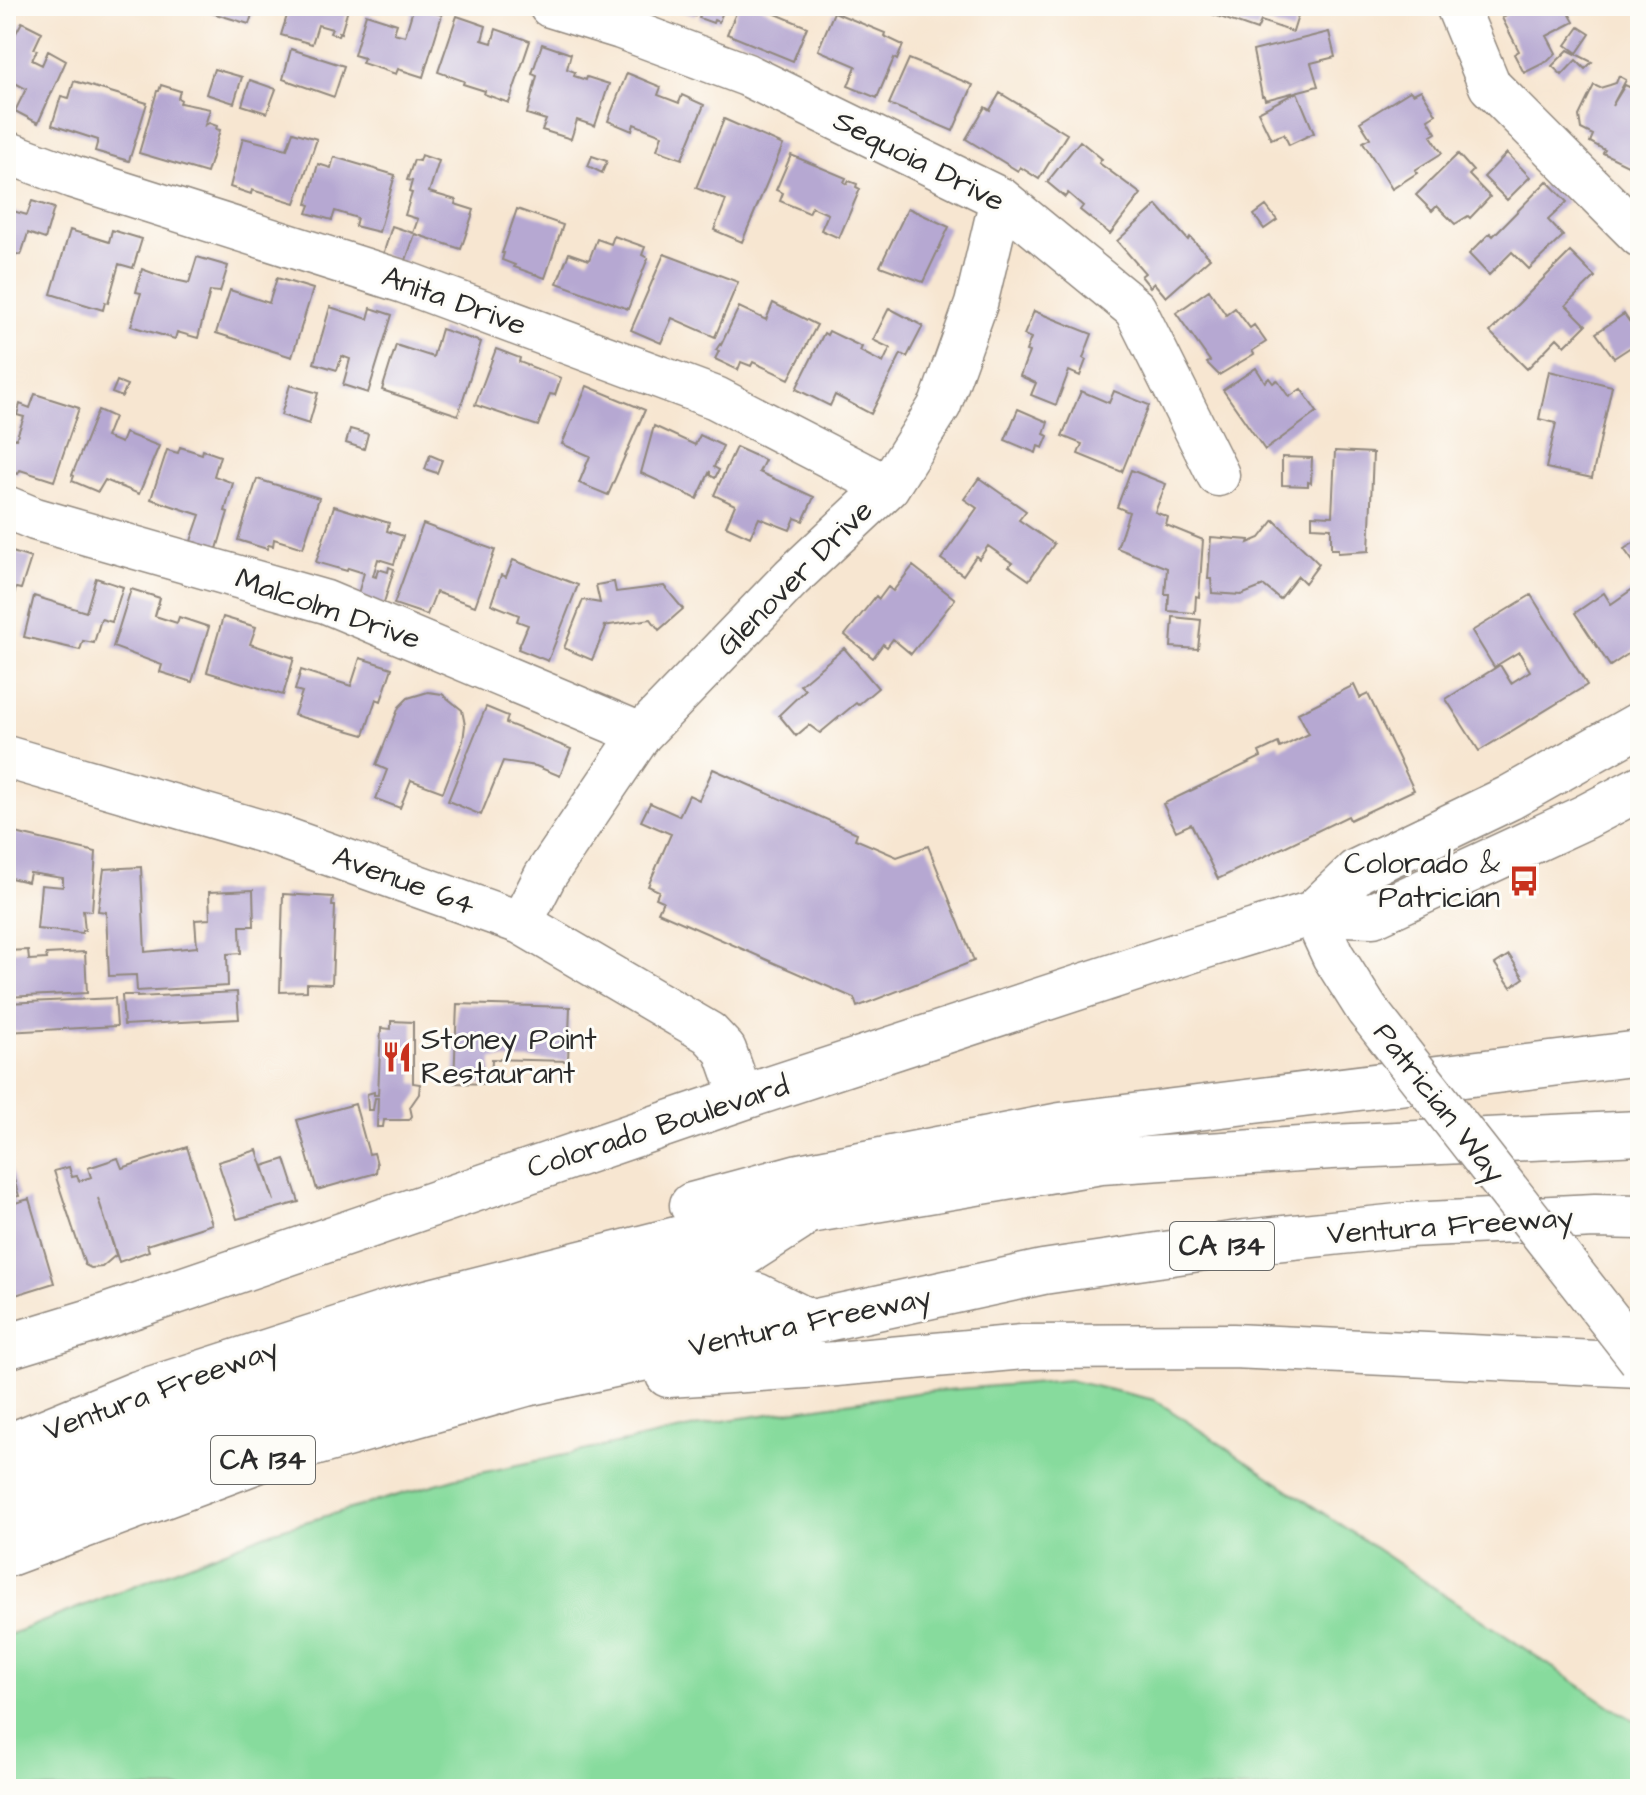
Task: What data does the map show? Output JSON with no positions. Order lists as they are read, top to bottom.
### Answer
{
  "streets": {
    "main road": ["Colorado Boulevard", "Ventura Freeway", "CA 134"],
    "street": [
      "Sequoia Drive",
      "Anita Drive",
      "Glenover Drive",
      "Malcolm Drive",
      "Avenue 64",
      "Patrician Way"
    ]
  },
  "crossings": [
    ["Sequoia Drive", "Glenover Drive"],
    ["Anita Drive", "Glenover Drive"],
    ["Glenover Drive", "Malcolm Drive"],
    ["Glenover Drive", "Avenue 64"],
    ["Avenue 64", "Colorado Boulevard"],
    ["Patrician Way", "Colorado Boulevard"]
  ],
  "places": {
    "bus stop": ["Colorado & Patrician"],
    "restaurant": ["Stoney Point Restaurant"]
  }
}
